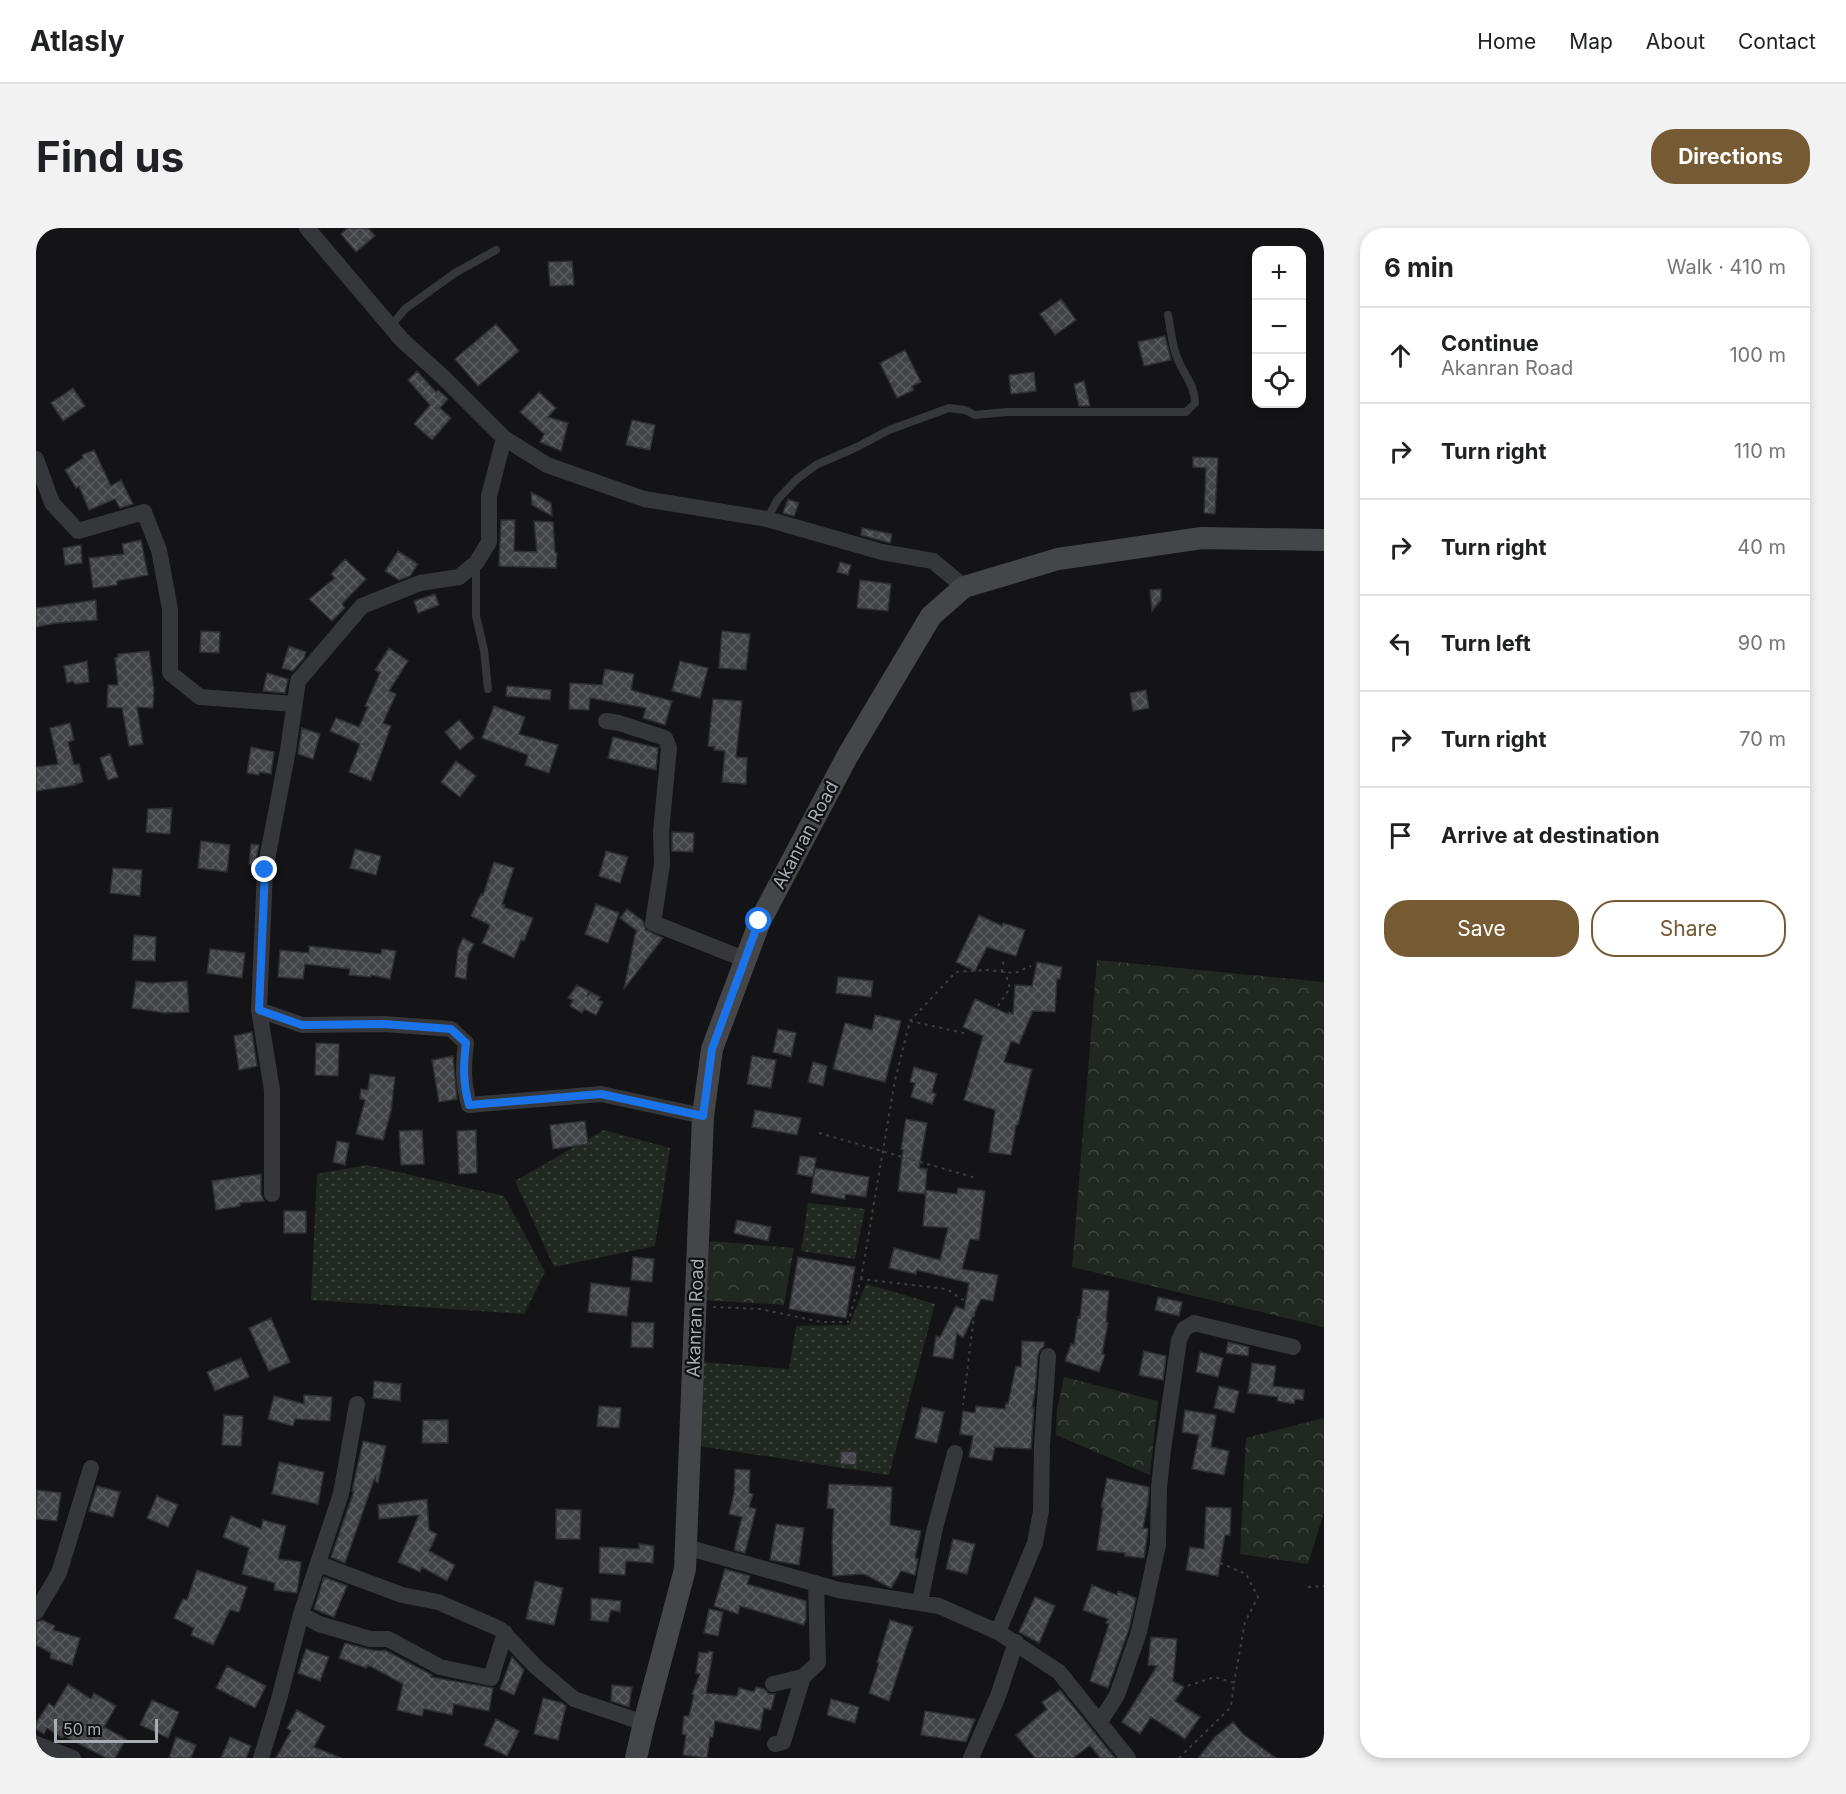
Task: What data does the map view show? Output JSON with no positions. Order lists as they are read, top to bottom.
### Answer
{
  "streets": {
    "main road": ["Akanran Road"]
  },
  "scale_bar": "50 m",
  "page": {
    "header": "Atlasly",
    "nav": [
      "Home",
      "Map",
      "About",
      "Contact"
    ],
    "buttons": [
      "Directions",
      ["Save", "Share"]
    ],
    "title": "Find us",
    "heading": ["6 min", "Walk · 410 m"],
    "map_buttons": ["+", "−"],
    "list": [
      ["Continue", "Akanran Road", "100 m"],
      ["Turn right", "110 m"],
      ["Turn right", "40 m"],
      ["Turn left", "90 m"],
      ["Turn right", "70 m"],
      "Arrive at destination"
    ],
    "scale": "50 m"
  }
}
